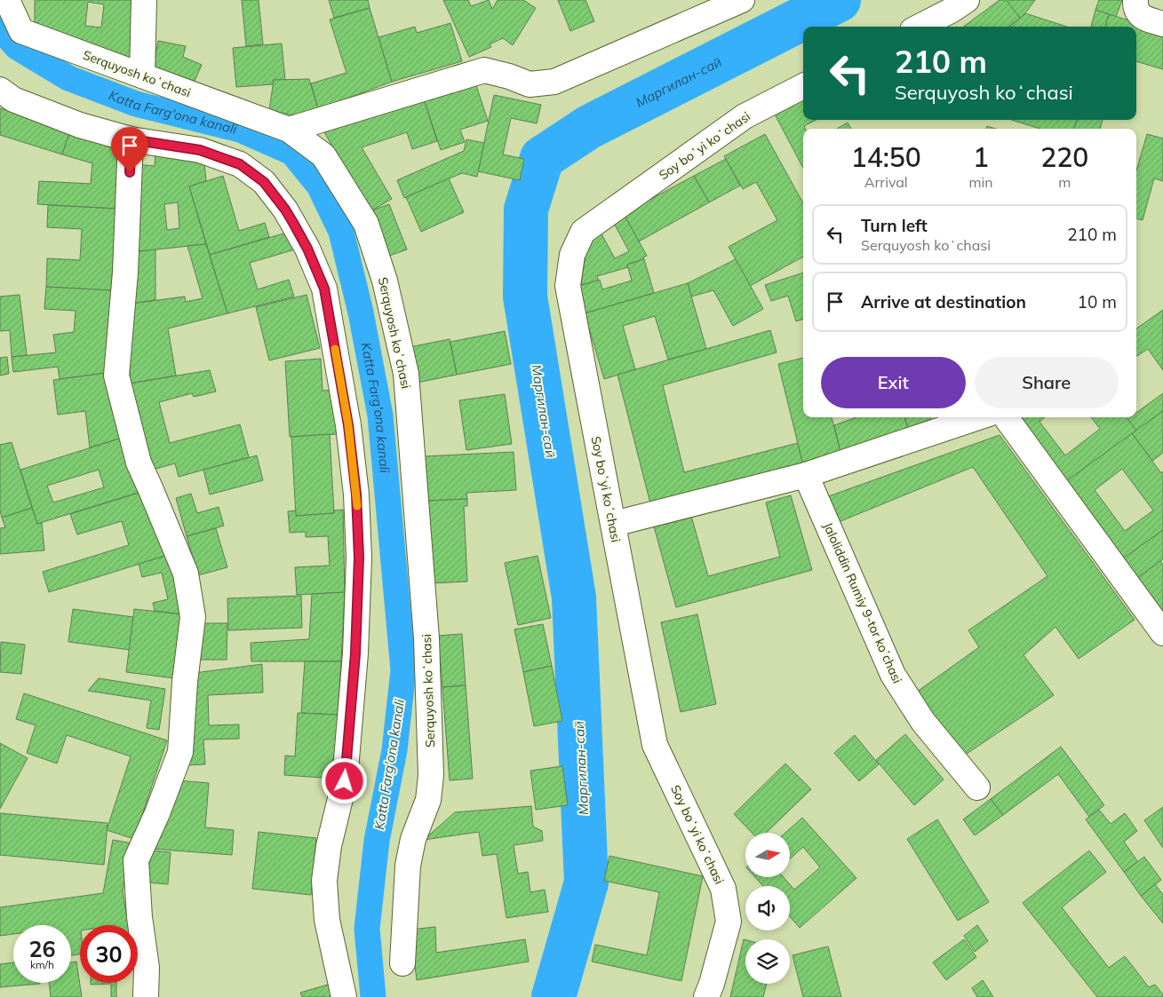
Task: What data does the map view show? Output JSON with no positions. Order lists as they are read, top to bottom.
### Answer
{
  "streets": {
    "street": ["Serquyosh koʻchasi", "Soy boʻyi koʻchasi", "Jaloliddin Rumiy 9-tor koʼchasi"]
  },
  "water": ["Маргилан-сай", "Katta Farg'ona kanali"],
  "north": "right",
  "page": {
    "turn": ["210 m", "Serquyosh koʻchasi"],
    "eta": [
      "14:50",
      "Arrival",
      "1",
      "min",
      "220",
      "m"
    ],
    "list": [
      {
        "name": "Turn left",
        "note": "Serquyosh koʻchasi",
        "value": "210 m"
      },
      {
        "name": "Arrive at destination",
        "value": "10 m"
      }
    ],
    "buttons": ["Exit", "Share"],
    "speed": "26 km/h",
    "limit": "30"
  }
}
